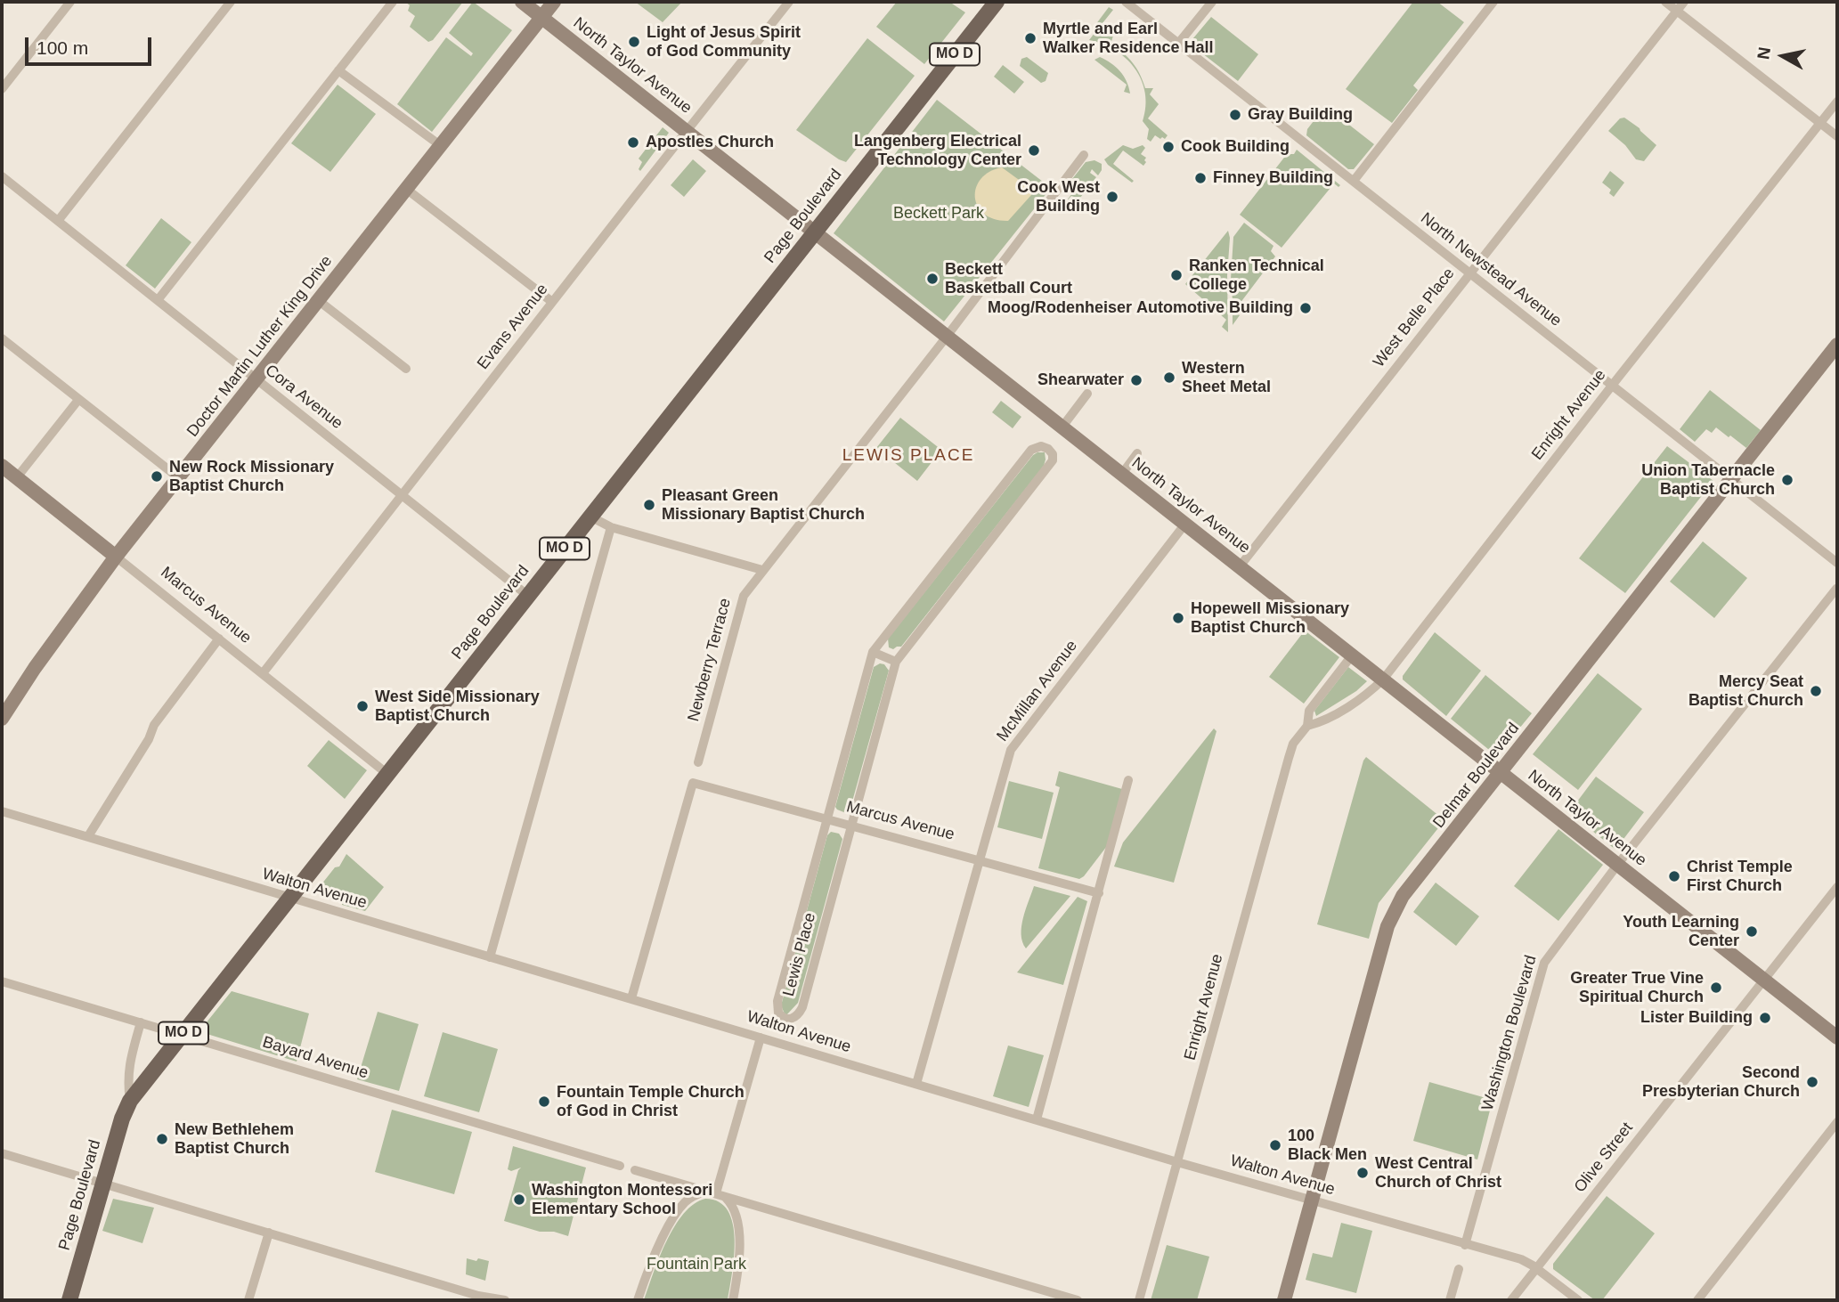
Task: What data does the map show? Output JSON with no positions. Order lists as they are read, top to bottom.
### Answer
{
  "streets": {
    "main road": [
      "MO D",
      "North Taylor Avenue",
      "Page Boulevard",
      "Doctor Martin Luther King Drive",
      "Marcus Avenue",
      "Delmar Boulevard"
    ],
    "street": [
      "North Newstead Avenue",
      "West Belle Place",
      "Evans Avenue",
      "Cora Avenue",
      "Enright Avenue",
      "Newberry Terrace",
      "McMillan Avenue",
      "Walton Avenue",
      "Lewis Place",
      "Washington Boulevard",
      "Bayard Avenue",
      "Olive Street"
    ]
  },
  "crossings": [
    ["North Taylor Avenue", "Page Boulevard"],
    ["North Taylor Avenue", "West Belle Place"],
    ["North Taylor Avenue", "Evans Avenue"],
    ["North Taylor Avenue", "Doctor Martin Luther King Drive"],
    ["North Taylor Avenue", "Enright Avenue"],
    ["North Taylor Avenue", "Newberry Terrace"],
    ["North Taylor Avenue", "McMillan Avenue"],
    ["North Taylor Avenue", "Delmar Boulevard"],
    ["North Taylor Avenue", "Washington Boulevard"],
    ["North Taylor Avenue", "Olive Street"],
    ["Page Boulevard", "Cora Avenue"],
    ["Page Boulevard", "Marcus Avenue"],
    ["Page Boulevard", "Walton Avenue"],
    ["Page Boulevard", "Bayard Avenue"],
    ["North Newstead Avenue", "West Belle Place"],
    ["North Newstead Avenue", "Enright Avenue"],
    ["North Newstead Avenue", "Delmar Boulevard"],
    ["Evans Avenue", "Cora Avenue"],
    ["Evans Avenue", "Marcus Avenue"],
    ["Doctor Martin Luther King Drive", "Cora Avenue"],
    ["Doctor Martin Luther King Drive", "Marcus Avenue"],
    ["Enright Avenue", "Walton Avenue"],
    ["Marcus Avenue", "McMillan Avenue"],
    ["Marcus Avenue", "Walton Avenue"],
    ["Marcus Avenue", "Lewis Place"],
    ["McMillan Avenue", "Walton Avenue"],
    ["Delmar Boulevard", "Walton Avenue"],
    ["Walton Avenue", "Washington Boulevard"],
    ["Walton Avenue", "Olive Street"]
  ],
  "districts": ["LEWIS PLACE"],
  "parks": ["Beckett Park", "Fountain Park"],
  "places": [
    "Myrtle and Earl Walker Residence Hall",
    "Light of Jesus Spirit of God Community",
    "Gray Building",
    "Apostles Church",
    "Cook Building",
    "Langenberg Electrical Technology Center",
    "Finney Building",
    "Cook West Building",
    "Ranken Technical College",
    "Beckett Basketball Court",
    "Moog/Rodenheiser Automotive Building",
    "Western Sheet Metal",
    "Shearwater",
    "New Rock Missionary Baptist Church",
    "Union Tabernacle Baptist Church",
    "Pleasant Green Missionary Baptist Church",
    "Hopewell Missionary Baptist Church",
    "Mercy Seat Baptist Church",
    "West Side Missionary Baptist Church",
    "Christ Temple First Church",
    "Youth Learning Center",
    "Greater True Vine Spiritual Church",
    "Lister Building",
    "Second Presbyterian Church",
    "Fountain Temple Church of God in Christ",
    "New Bethlehem Baptist Church",
    "100 Black Men",
    "West Central Church of Christ",
    "Washington Montessori Elementary School"
  ],
  "scale_bar": "100 m",
  "north": "left"
}
